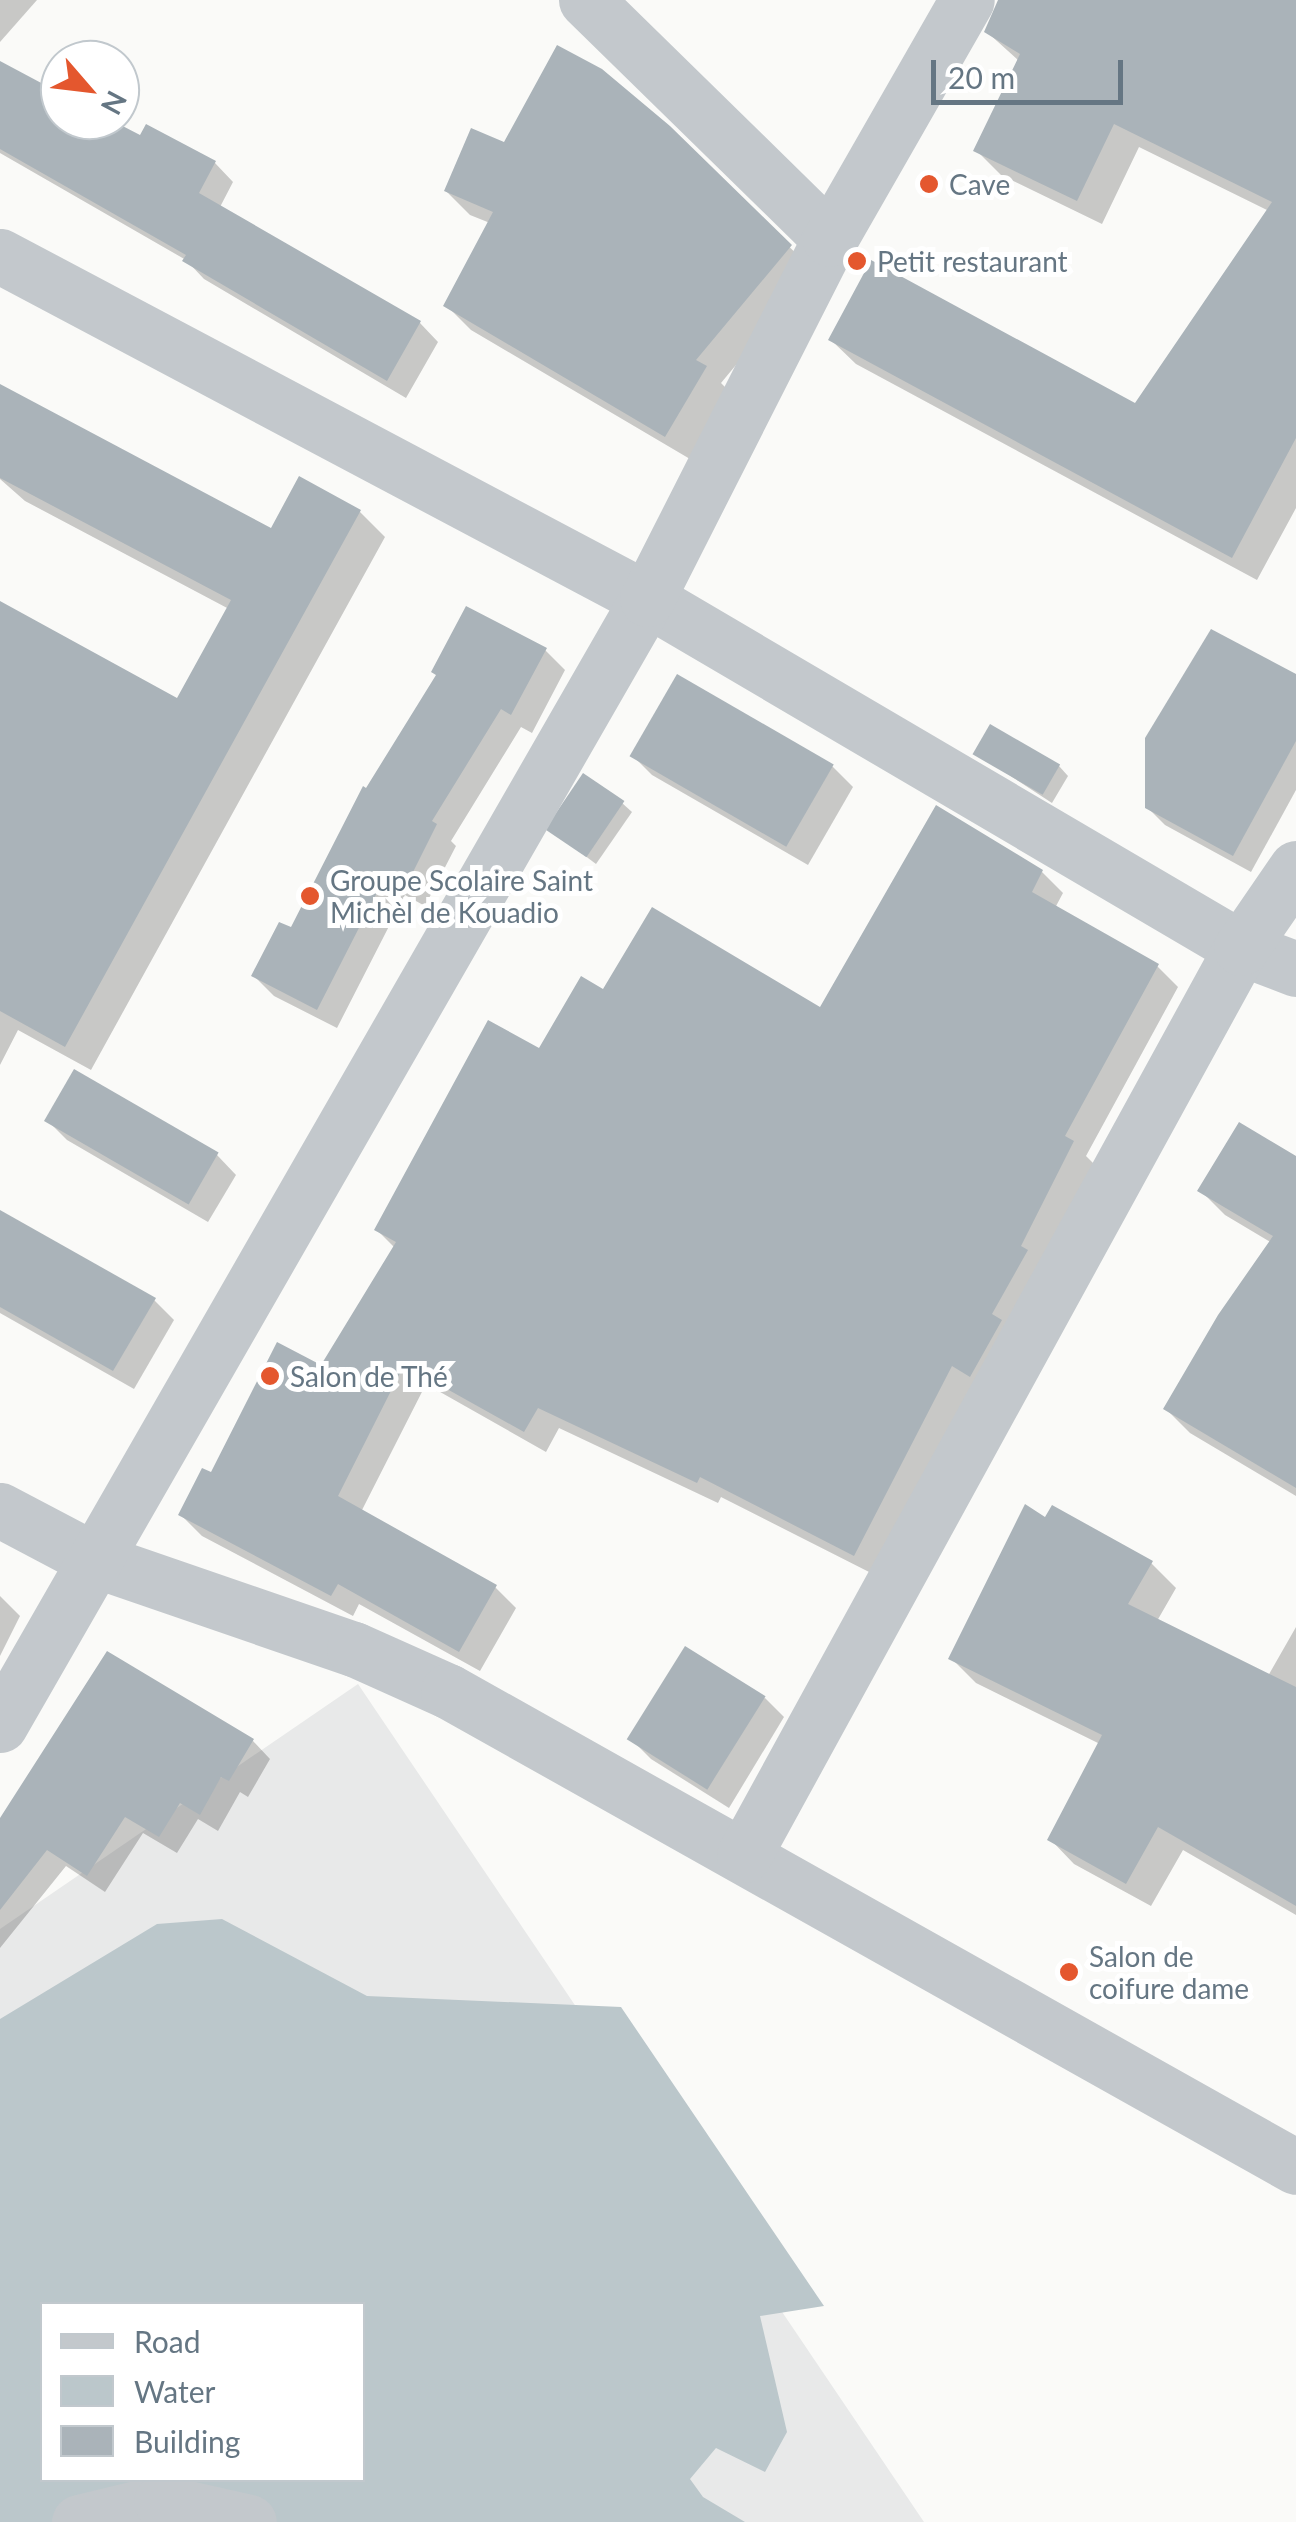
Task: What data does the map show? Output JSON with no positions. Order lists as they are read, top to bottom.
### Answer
{
  "places": [
    "Cave",
    "Petit restaurant",
    "Groupe Scolaire Saint Michèl de Kouadio",
    "Salon de Thé",
    "Salon de coifure dame"
  ],
  "legend": ["Road", "Water", "Building"],
  "scale_bar": "20 m",
  "north": "bottom right"
}
